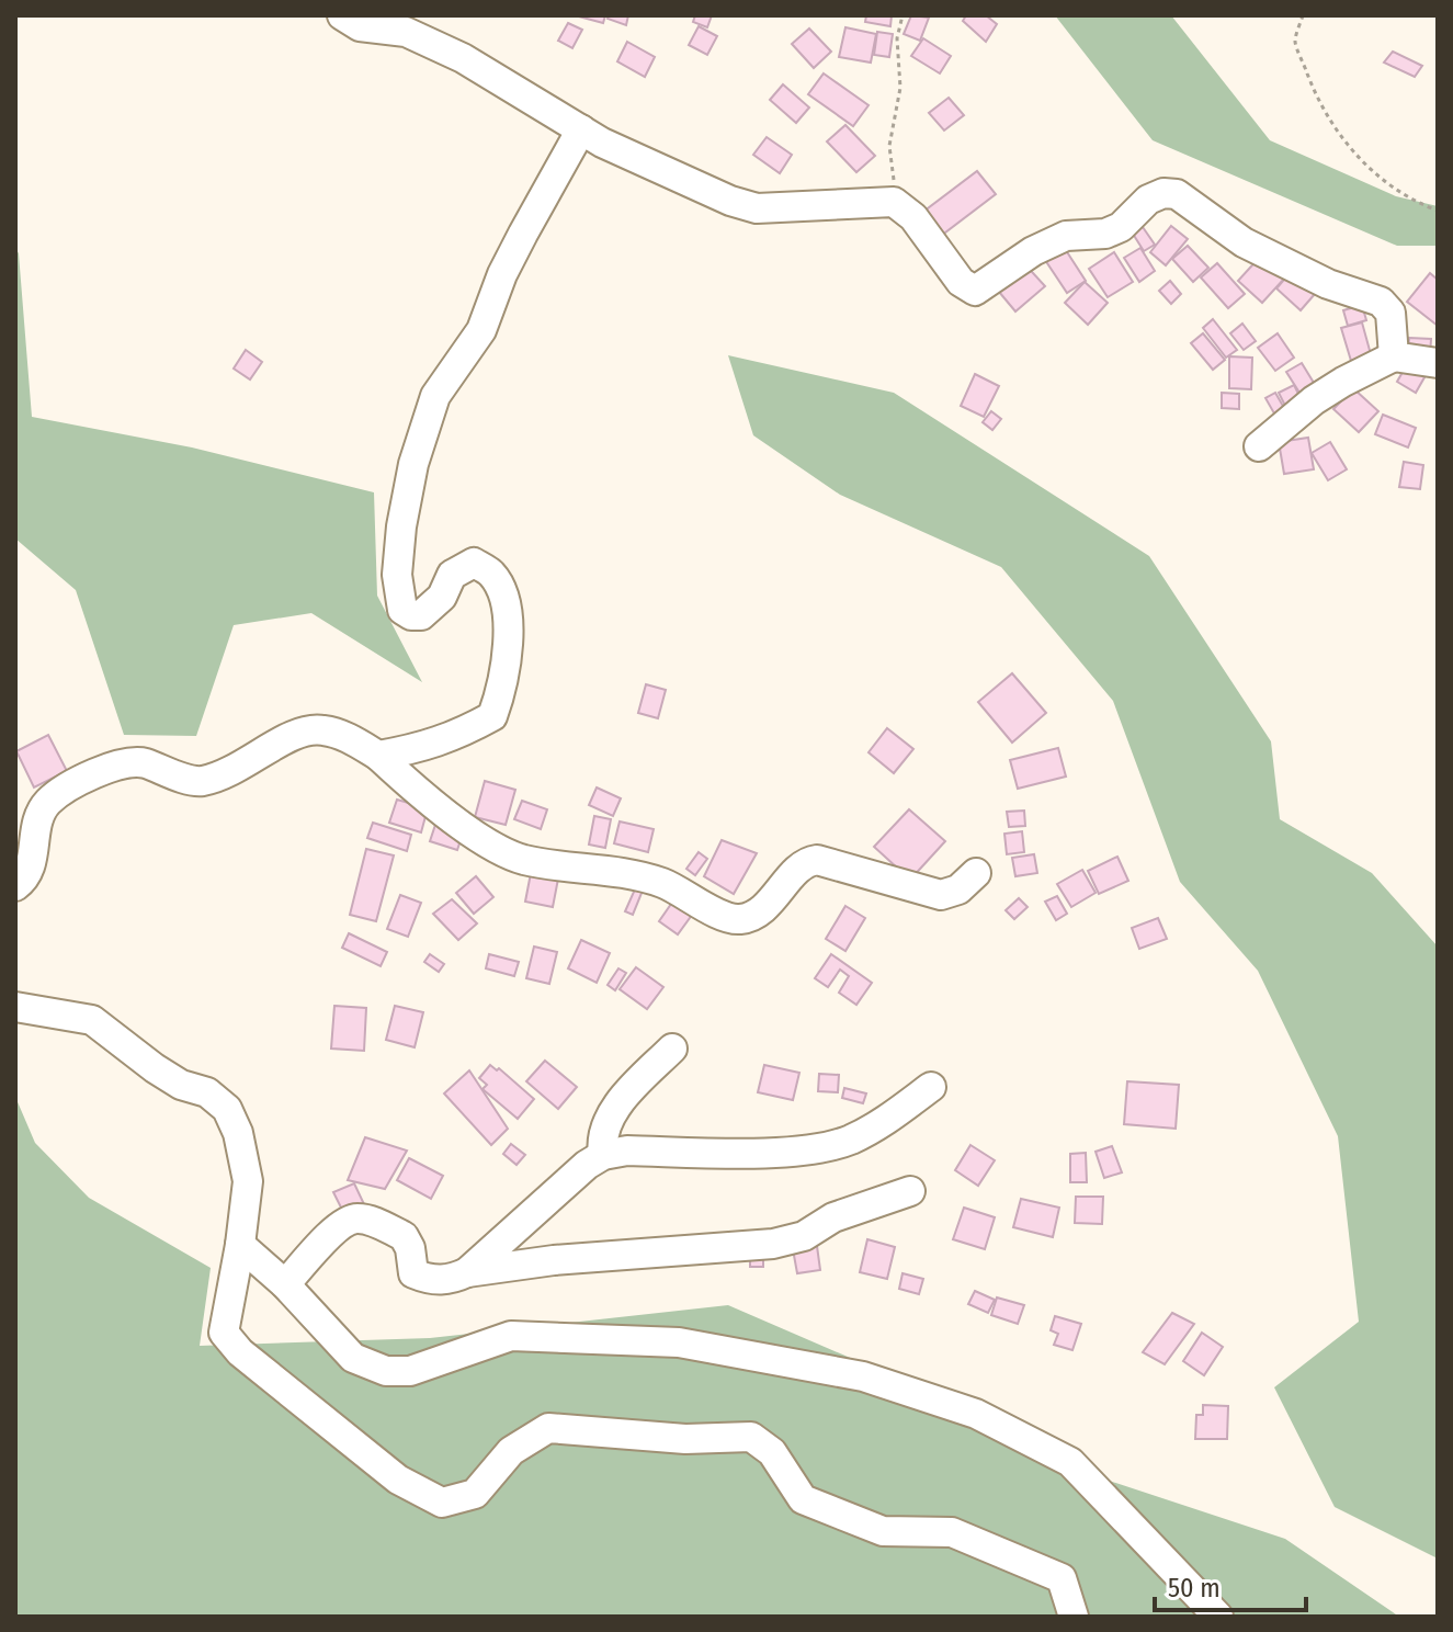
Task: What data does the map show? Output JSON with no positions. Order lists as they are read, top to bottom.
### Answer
{
  "scale_bar": "50 m"
}
